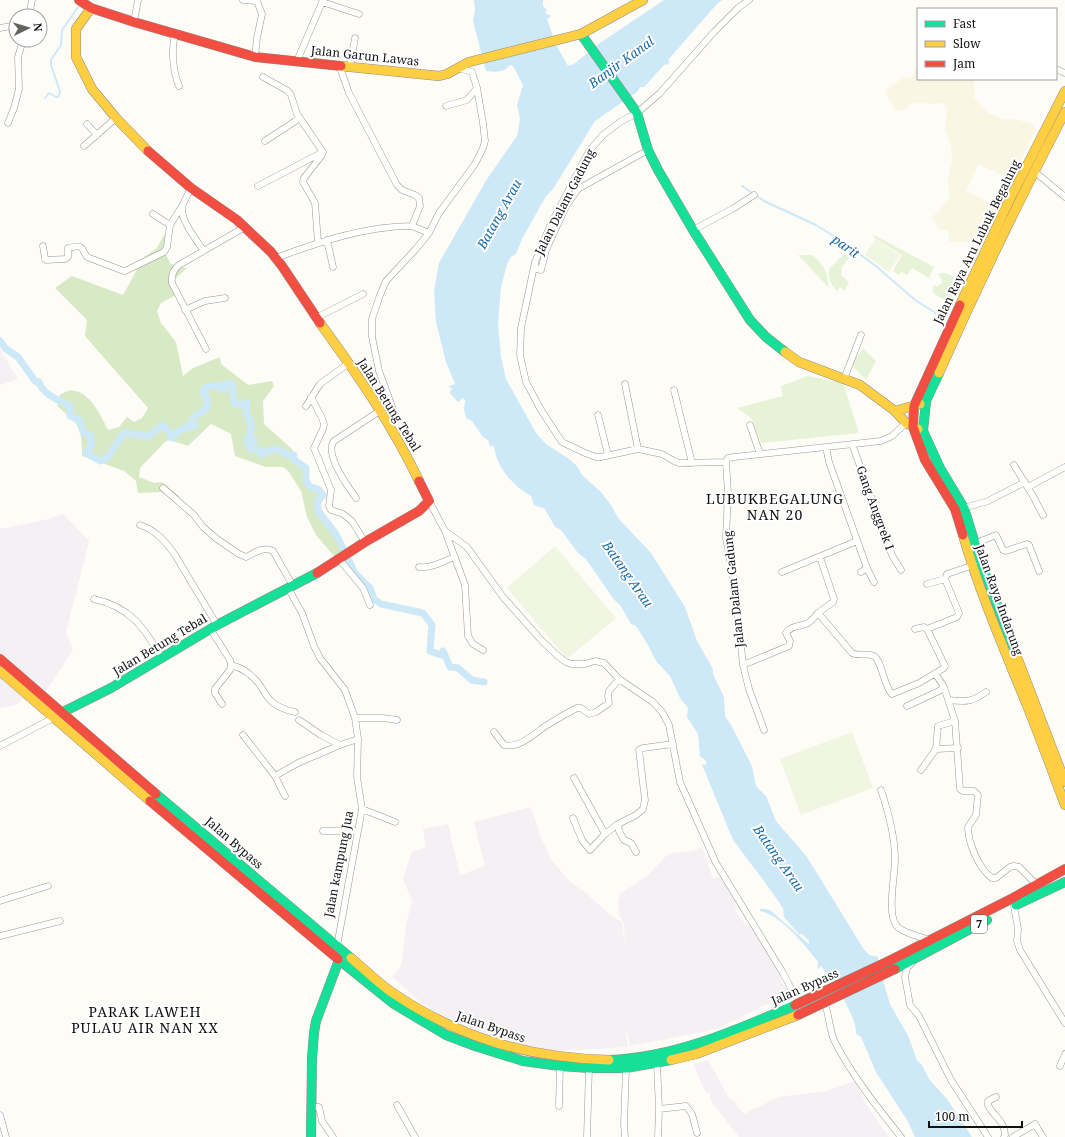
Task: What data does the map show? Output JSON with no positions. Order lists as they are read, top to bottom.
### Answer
{
  "streets": {
    "main road": [
      "Jalan Garun Lawas",
      "Jalan Raya Aru Lubuk Begalung",
      "Jalan Betung Tebal",
      "Jalan Raya Indarung",
      "Jalan Bypass",
      "7"
    ],
    "street": ["Jalan Dalam Gadung", "Gang Anggrek I", "Jalan kampung Jua"]
  },
  "crossings": [
    ["Jalan Garun Lawas", "Jalan Betung Tebal"],
    ["Jalan Dalam Gadung", "Gang Anggrek I"],
    ["Jalan Dalam Gadung", "Jalan Raya Indarung"],
    ["Jalan Raya Aru Lubuk Begalung", "Jalan Raya Indarung"],
    ["Jalan Betung Tebal", "Jalan Bypass"],
    ["Jalan Betung Tebal", "Jalan kampung Jua"],
    ["Jalan Bypass", "Jalan kampung Jua"]
  ],
  "districts": ["LUBUKBEGALUNG NAN 20", "PARAK LAWEH PULAU AIR NAN XX"],
  "water": ["Banjir Kanal", "Batang Arau", "parit"],
  "legend": ["Fast", "Slow", "Jam"],
  "scale_bar": "100 m",
  "north": "right"
}
